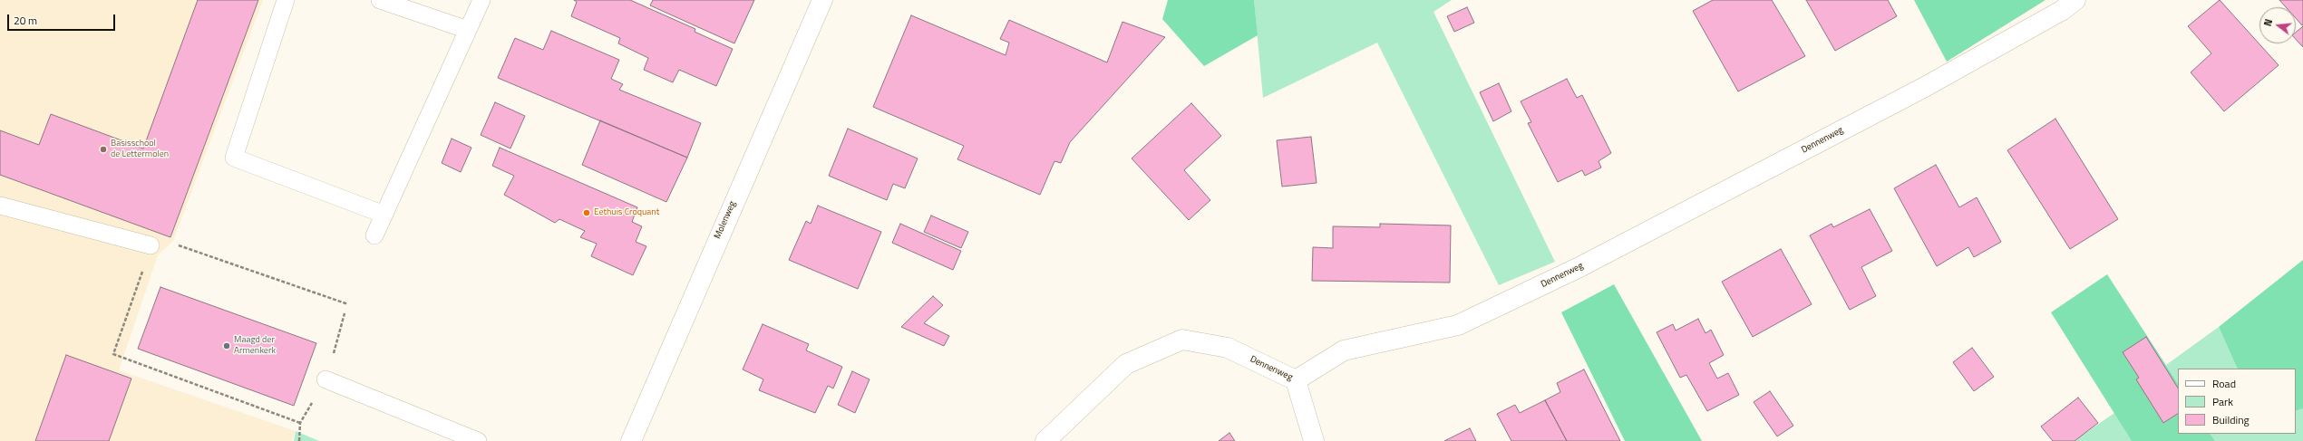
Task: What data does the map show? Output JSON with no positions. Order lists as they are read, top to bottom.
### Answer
{
  "streets": {
    "street": ["Dennenweg", "Molenweg"]
  },
  "places": ["Basisschool de Lettermolen", "Eethuis Croquant", "Maagd der Armenkerk"],
  "legend": ["Road", "Park", "Building"],
  "scale_bar": "20 m",
  "north": "left"
}
